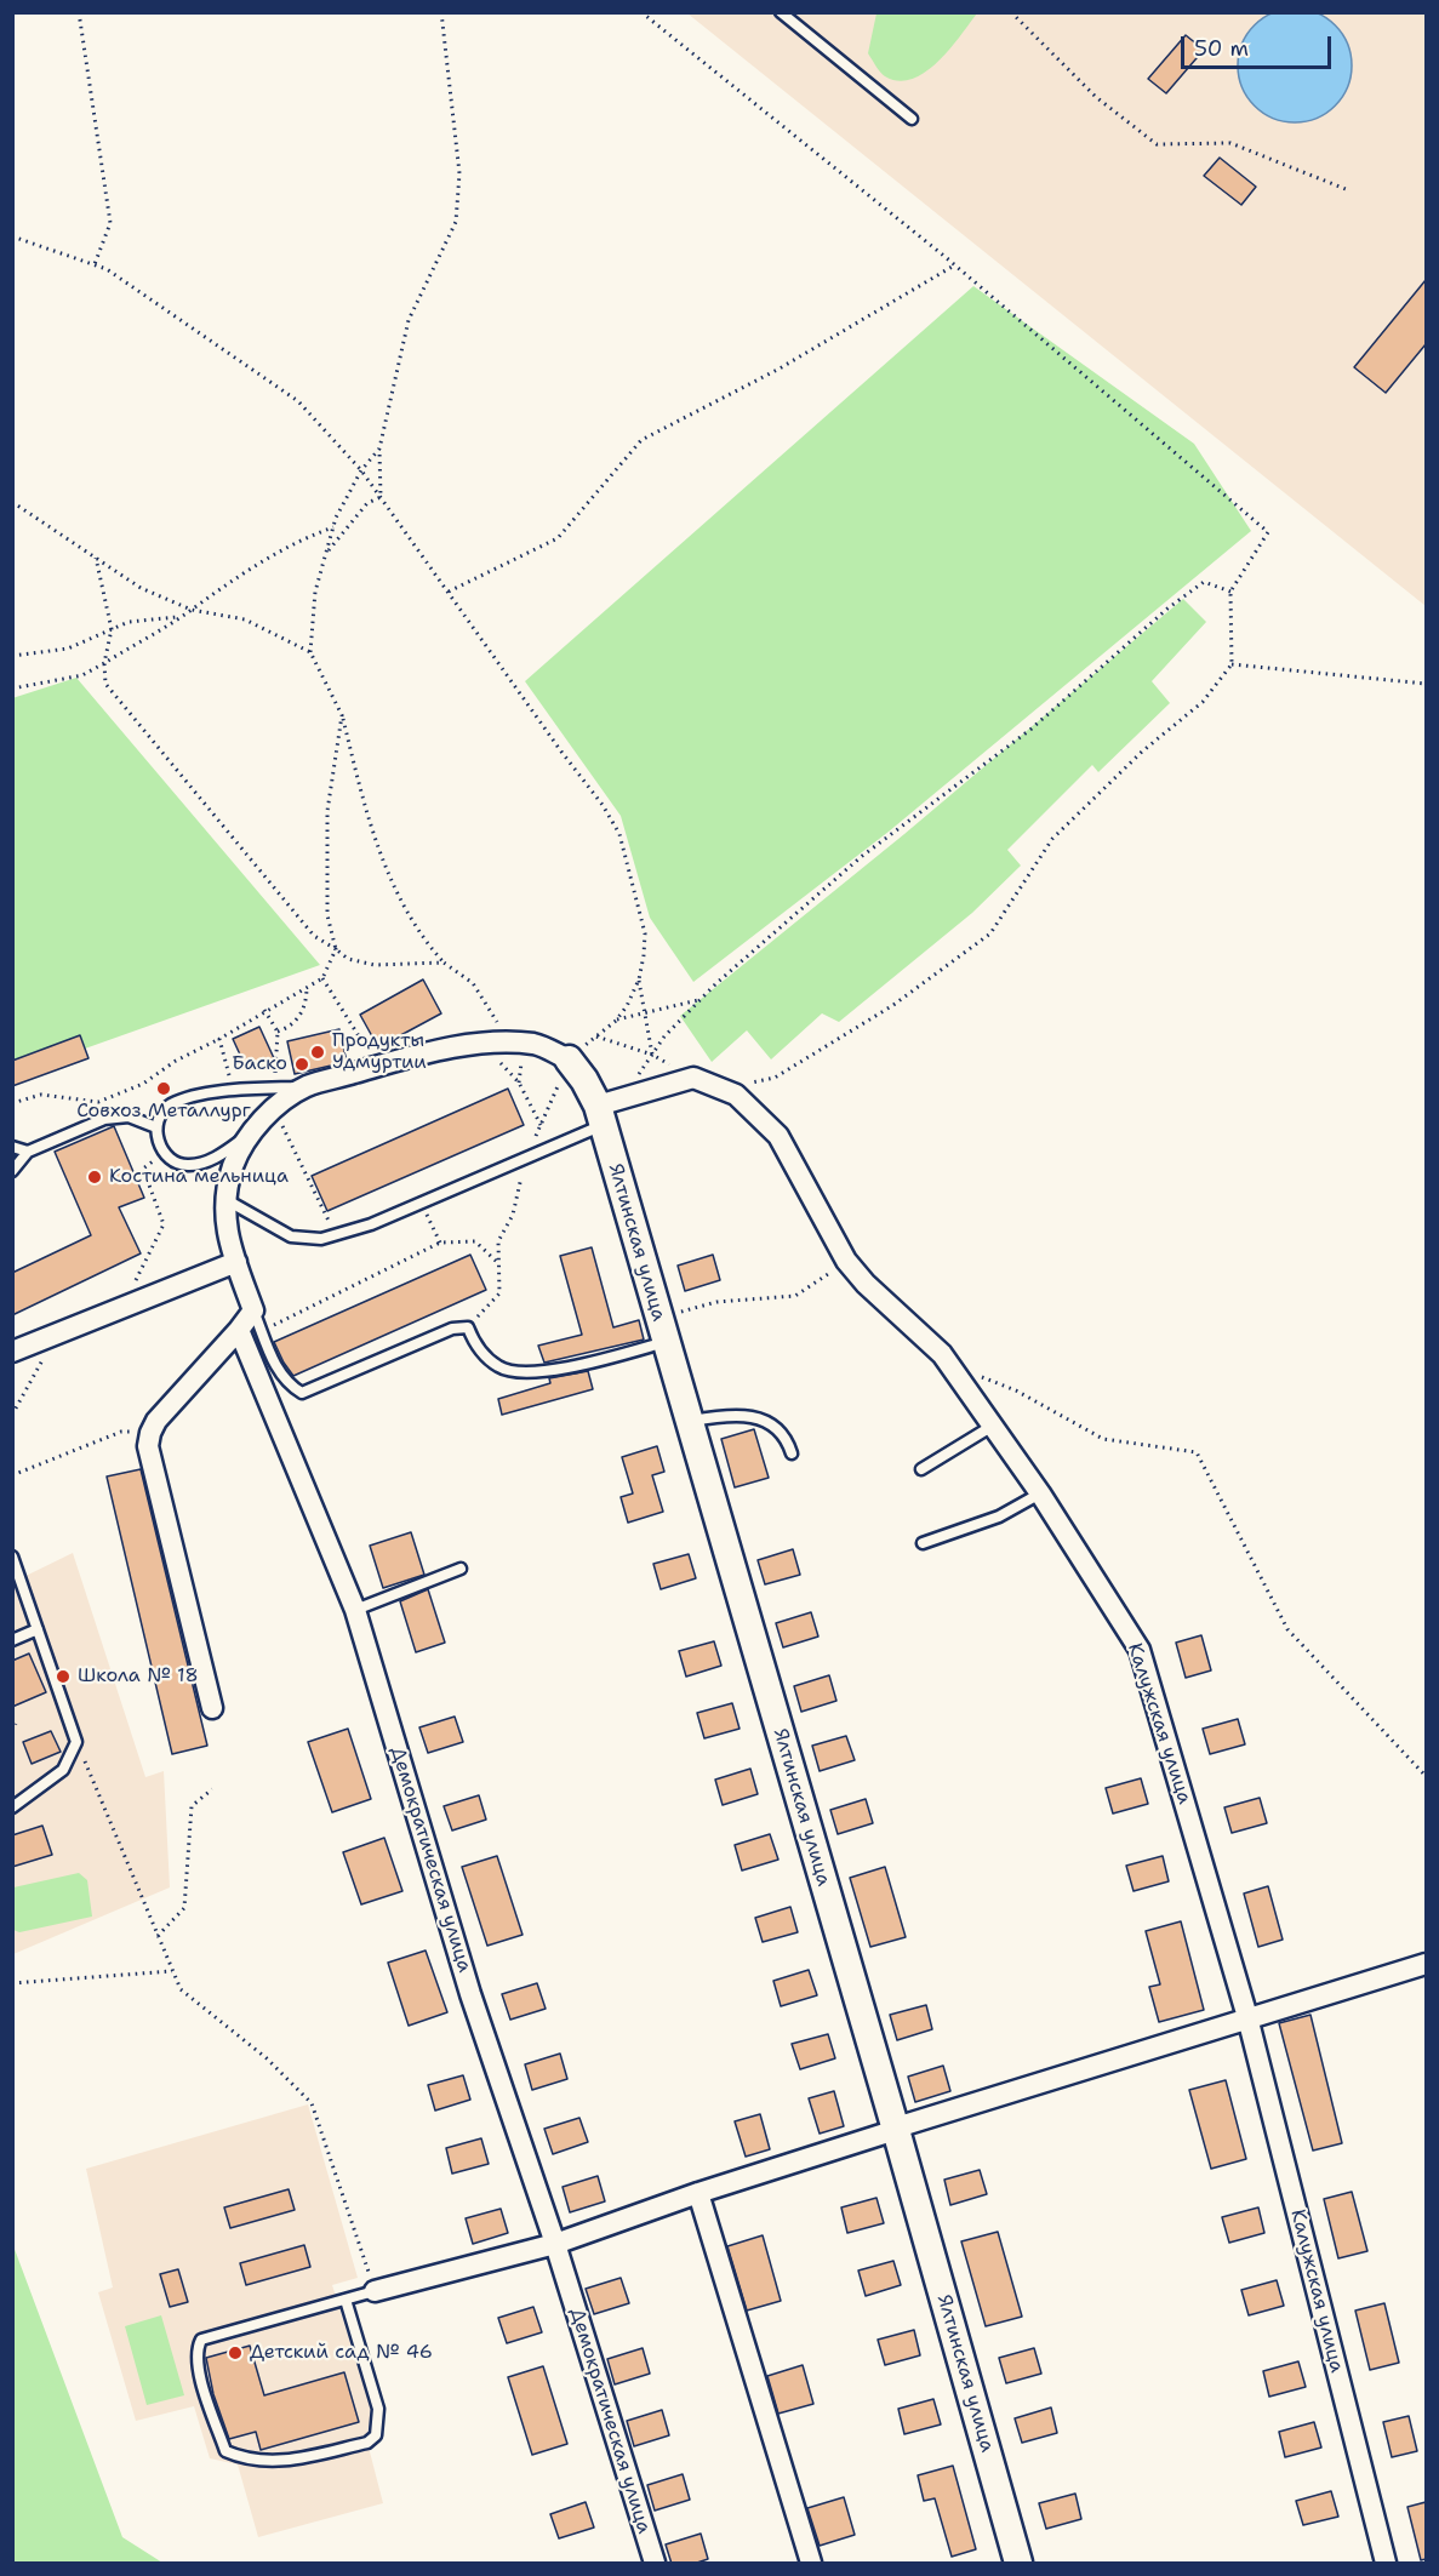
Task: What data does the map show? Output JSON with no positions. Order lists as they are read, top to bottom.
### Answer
{
  "streets": {
    "street": ["Ялтинская улица", "Калужская улица", "Демократическая улица"]
  },
  "places": [
    "Продукты Удмуртии",
    "Баско",
    "Совхоз Металлург",
    "Костина мельница",
    "Школа № 18",
    "Детский сад № 46"
  ],
  "scale_bar": "50 m"
}
